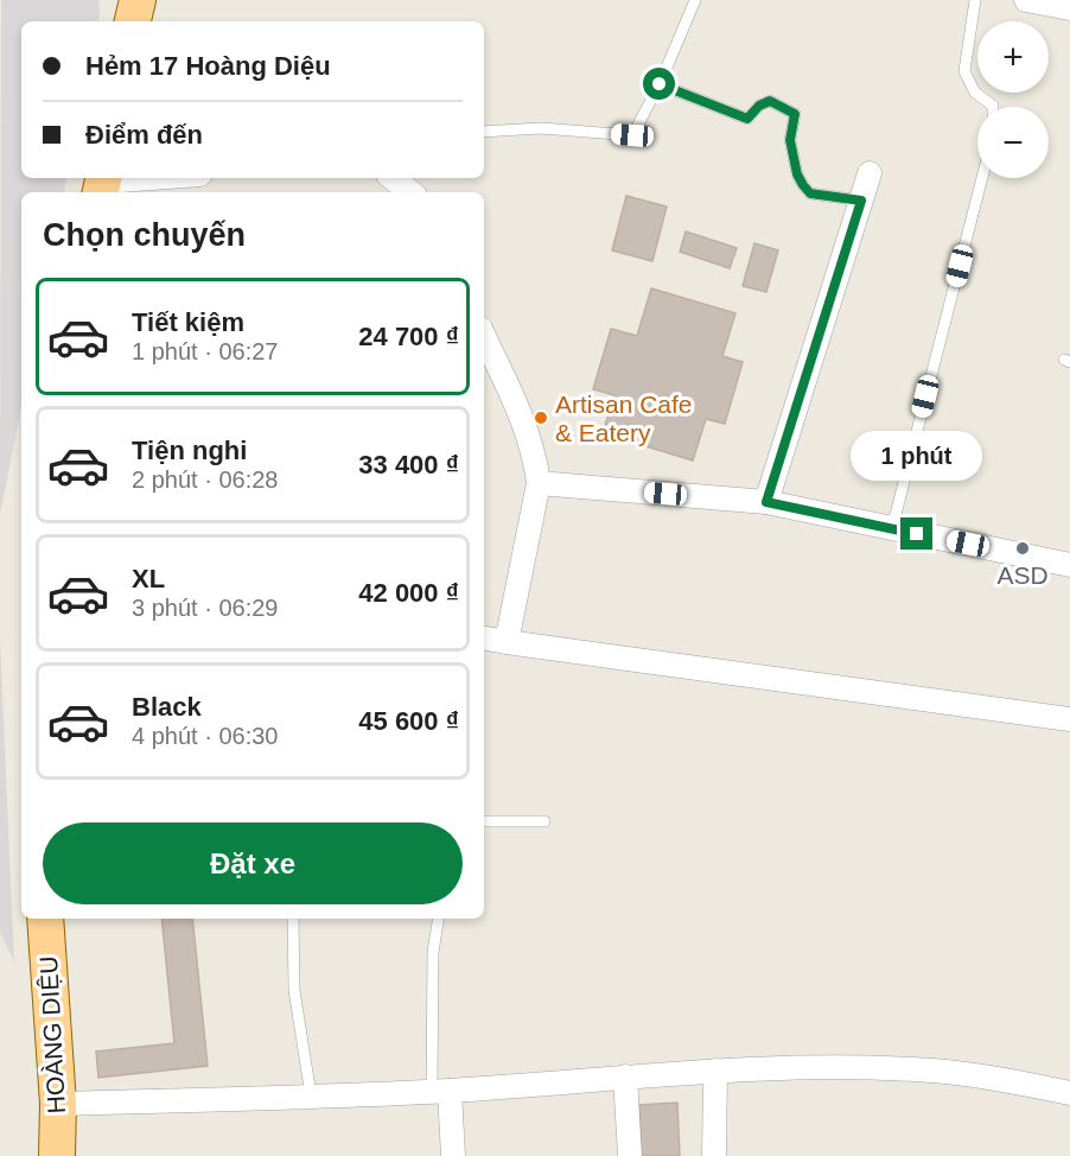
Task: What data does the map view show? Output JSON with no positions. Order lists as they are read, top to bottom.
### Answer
{
  "streets": {
    "main road": ["HOÀNG DIỆU"]
  },
  "places": ["Artisan Cafe & Eatery", "ASD"],
  "page": {
    "map_buttons": ["+", "−"],
    "banner": ["Hẻm 17 Hoàng Diệu", "Điểm đến"],
    "heading": "Chọn chuyến",
    "list": [
      {
        "name": "Tiết kiệm",
        "note": "1 phút · 06:27",
        "value": "24 700 ₫"
      },
      {
        "name": "Tiện nghi",
        "note": "2 phút · 06:28",
        "value": "33 400 ₫"
      },
      {
        "name": "XL",
        "note": "3 phút · 06:29",
        "value": "42 000 ₫"
      },
      {
        "name": "Black",
        "note": "4 phút · 06:30",
        "value": "45 600 ₫"
      }
    ],
    "bubble": "1 phút",
    "buttons": "Đặt xe"
  }
}
